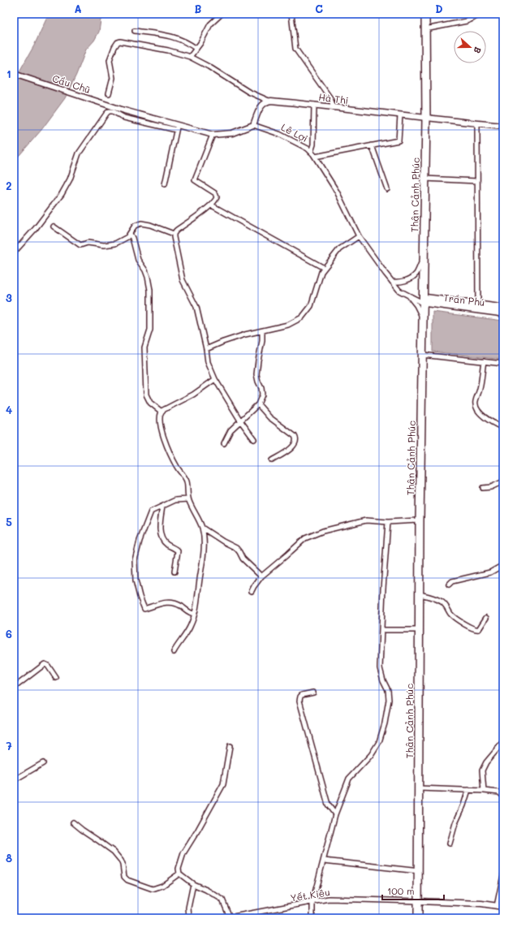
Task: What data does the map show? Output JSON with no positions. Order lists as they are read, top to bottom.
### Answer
{
  "streets": {
    "highway": ["Thân Cảnh Phúc"],
    "main road": ["Trần Phú"],
    "street": [
      "Cầu Chũ",
      "Hà Thị",
      "Lê Lợi",
      "Yết Kiêu"
    ]
  },
  "crossings": [
    ["Hà Thị", "Thân Cảnh Phúc"],
    ["Thân Cảnh Phúc", "Trần Phú"],
    ["Thân Cảnh Phúc", "Yết Kiêu"]
  ],
  "scale_bar": "100 m",
  "north": "right",
  "grid": {
    "columns": [
      "A",
      "B",
      "C",
      "D"
    ],
    "rows": [
      "1",
      "2",
      "3",
      "4",
      "5",
      "6",
      "7",
      "8"
    ]
  }
}
